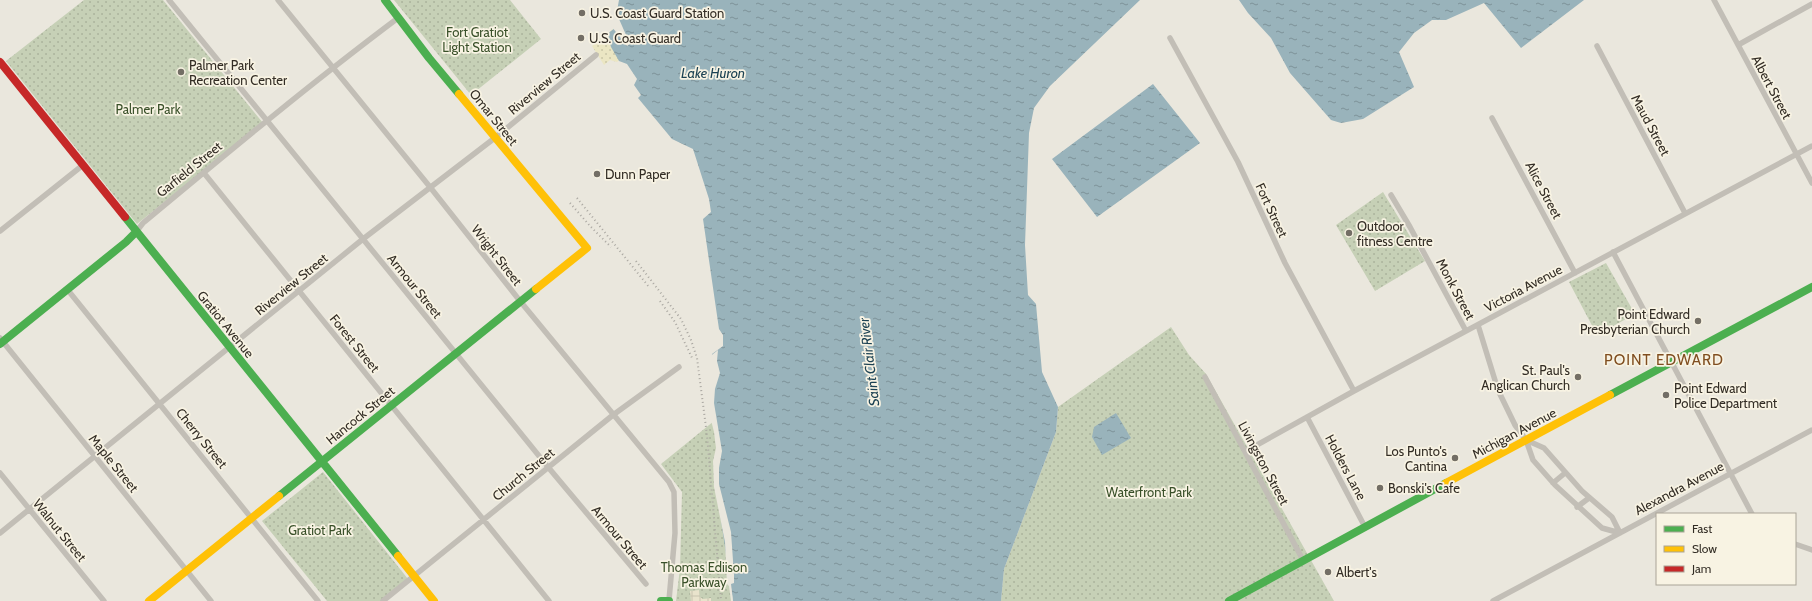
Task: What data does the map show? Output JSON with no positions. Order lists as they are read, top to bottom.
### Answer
{
  "streets": {
    "street": [
      "Riverview Street",
      "Albert Street",
      "Omar Street",
      "Maud Street",
      "Garfield Street",
      "Alice Street",
      "Fort Street",
      "Wright Street",
      "Armour Street",
      "Victoria Avenue",
      "Monk Street",
      "Gratiot Avenue",
      "Forest Street",
      "Hancock Street",
      "Michigan Avenue",
      "Cherry Street",
      "Maple Street",
      "Livingston Street",
      "Holders Lane",
      "Church Street",
      "Alexandra Avenue",
      "Walnut Street"
    ]
  },
  "crossings": [
    ["Riverview Street", "Omar Street"],
    ["Riverview Street", "Wright Street"],
    ["Riverview Street", "Armour Street"],
    ["Riverview Street", "Gratiot Avenue"],
    ["Riverview Street", "Forest Street"],
    ["Riverview Street", "Cherry Street"],
    ["Riverview Street", "Maple Street"],
    ["Riverview Street", "Walnut Street"],
    ["Albert Street", "Victoria Avenue"],
    ["Omar Street", "Garfield Street"],
    ["Omar Street", "Hancock Street"],
    ["Maud Street", "Victoria Avenue"],
    ["Garfield Street", "Wright Street"],
    ["Garfield Street", "Armour Street"],
    ["Garfield Street", "Gratiot Avenue"],
    ["Garfield Street", "Forest Street"],
    ["Garfield Street", "Cherry Street"],
    ["Garfield Street", "Maple Street"],
    ["Alice Street", "Victoria Avenue"],
    ["Fort Street", "Victoria Avenue"],
    ["Wright Street", "Hancock Street"],
    ["Wright Street", "Church Street"],
    ["Armour Street", "Hancock Street"],
    ["Armour Street", "Church Street"],
    ["Victoria Avenue", "Monk Street"],
    ["Victoria Avenue", "Livingston Street"],
    ["Victoria Avenue", "Holders Lane"],
    ["Monk Street", "Michigan Avenue"],
    ["Monk Street", "Alexandra Avenue"],
    ["Gratiot Avenue", "Hancock Street"],
    ["Gratiot Avenue", "Church Street"],
    ["Forest Street", "Hancock Street"],
    ["Forest Street", "Church Street"],
    ["Hancock Street", "Cherry Street"],
    ["Hancock Street", "Maple Street"],
    ["Michigan Avenue", "Livingston Street"],
    ["Michigan Avenue", "Holders Lane"]
  ],
  "districts": ["POINT EDWARD"],
  "water": ["Lake Huron", "Saint Clair River"],
  "parks": [
    "Fort Gratiot Light Station",
    "Palmer Park",
    "Waterfront Park",
    "Gratiot Park",
    "Thomas Ediison Parkway"
  ],
  "places": [
    "U.S. Coast Guard Station",
    "U.S. Coast Guard",
    "Palmer Park Recreation Center",
    "Dunn Paper",
    "Outdoor fitness Centre",
    "Point Edward Presbyterian Church",
    "St. Paul's Anglican Church",
    "Point Edward Police Department",
    "Los Punto's Cantina",
    "Bonski's Cafe",
    "Albert's"
  ],
  "legend": ["Fast", "Slow", "Jam"]
}
